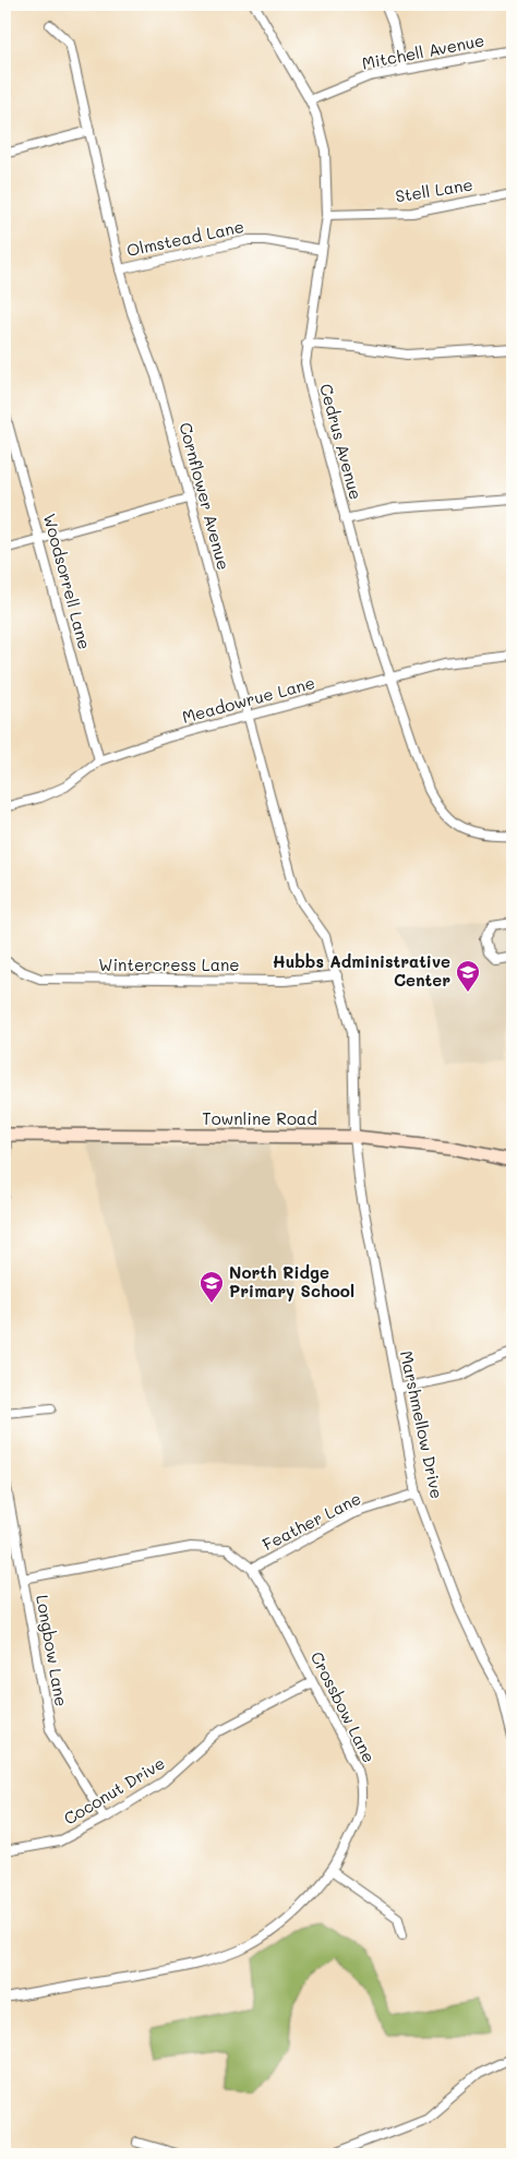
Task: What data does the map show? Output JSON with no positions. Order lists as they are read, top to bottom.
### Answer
{
  "streets": {
    "main road": ["Townline Road"],
    "street": [
      "Mitchell Avenue",
      "Stell Lane",
      "Olmstead Lane",
      "Cedrus Avenue",
      "Cornflower Avenue",
      "Woodsorrell Lane",
      "Meadowrue Lane",
      "Wintercress Lane",
      "Marshmellow Drive",
      "Feather Lane",
      "Longbow Lane",
      "Crossbow Lane",
      "Coconut Drive"
    ]
  },
  "crossings": [
    ["Mitchell Avenue", "Cedrus Avenue"],
    ["Stell Lane", "Cedrus Avenue"],
    ["Olmstead Lane", "Cedrus Avenue"],
    ["Olmstead Lane", "Cornflower Avenue"],
    ["Cedrus Avenue", "Meadowrue Lane"],
    ["Cornflower Avenue", "Meadowrue Lane"],
    ["Cornflower Avenue", "Wintercress Lane"],
    ["Cornflower Avenue", "Marshmellow Drive"],
    ["Woodsorrell Lane", "Meadowrue Lane"],
    ["Wintercress Lane", "Marshmellow Drive"],
    ["Townline Road", "Marshmellow Drive"],
    ["Marshmellow Drive", "Feather Lane"],
    ["Feather Lane", "Crossbow Lane"],
    ["Longbow Lane", "Crossbow Lane"],
    ["Longbow Lane", "Coconut Drive"],
    ["Crossbow Lane", "Coconut Drive"]
  ],
  "places": {
    "school or university": ["Hubbs Administrative Center", "North Ridge Primary School"]
  }
}
